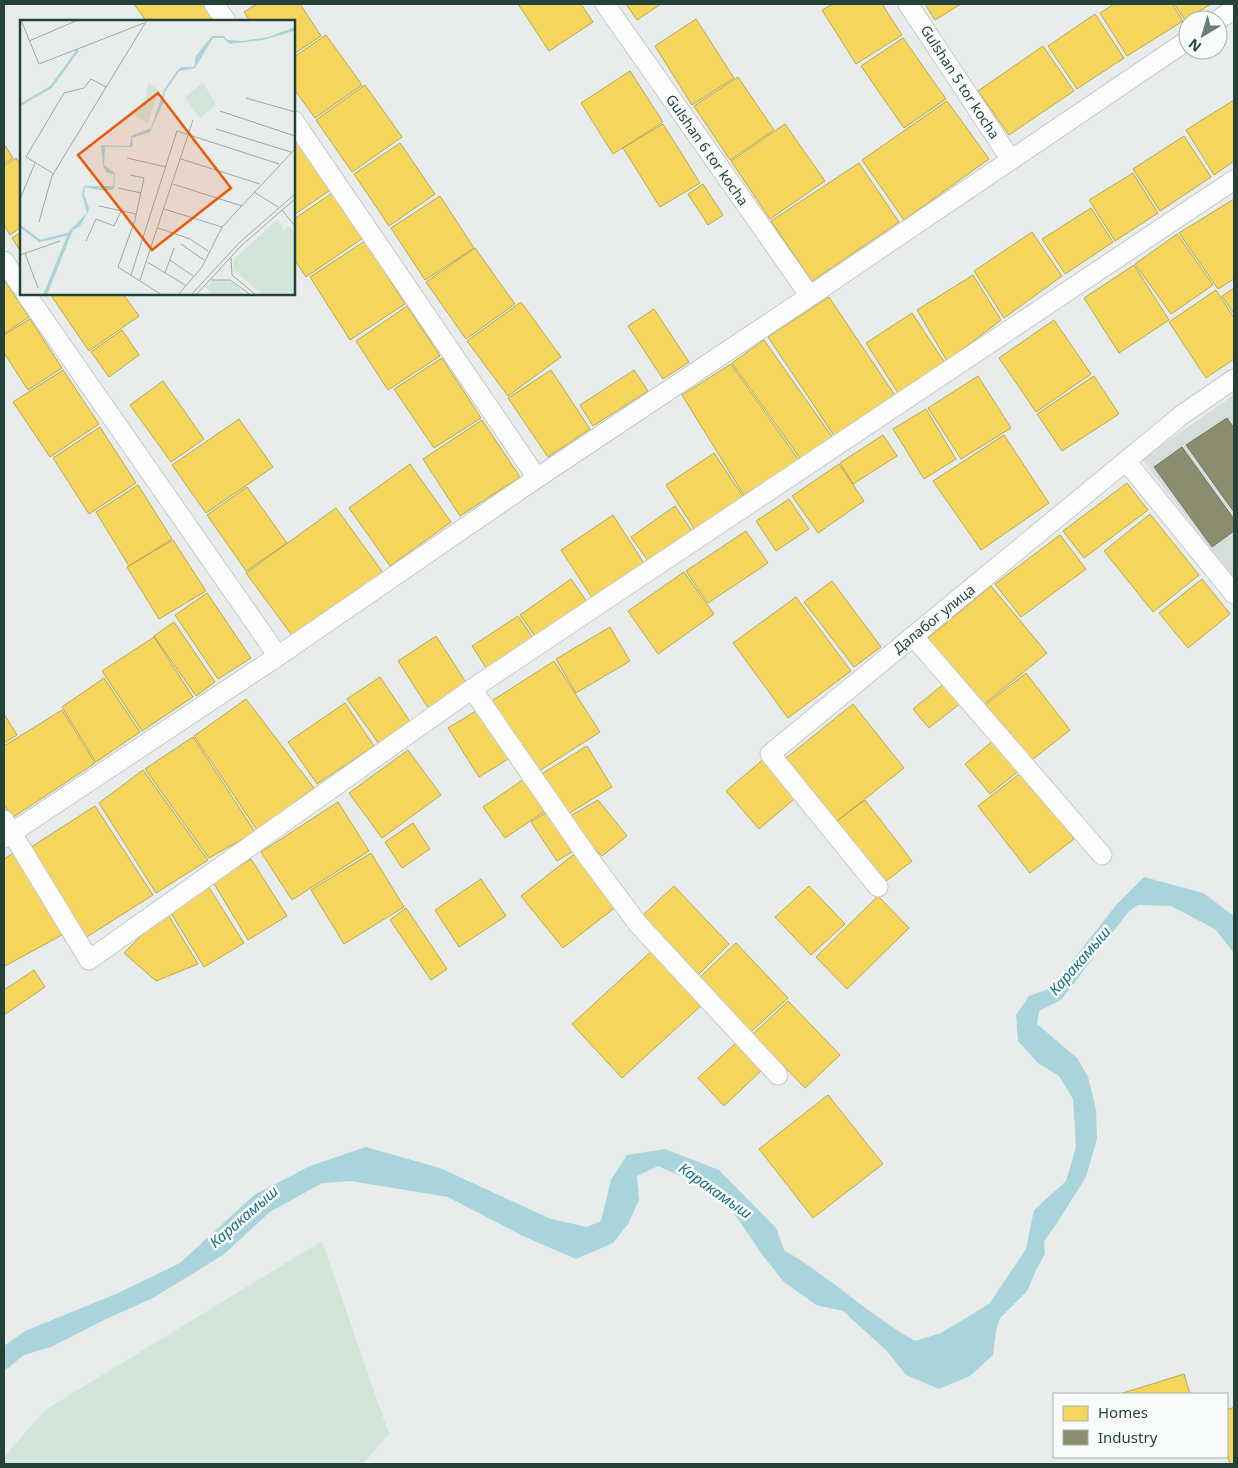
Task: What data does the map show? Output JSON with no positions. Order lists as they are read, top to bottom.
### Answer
{
  "streets": {
    "street": ["Gulshan 5 tor kocha", "Gulshan 6 tor kocha", "Далабог улица"]
  },
  "water": ["Каракамыш"],
  "legend": ["Homes", "Industry"],
  "north": "bottom left"
}
